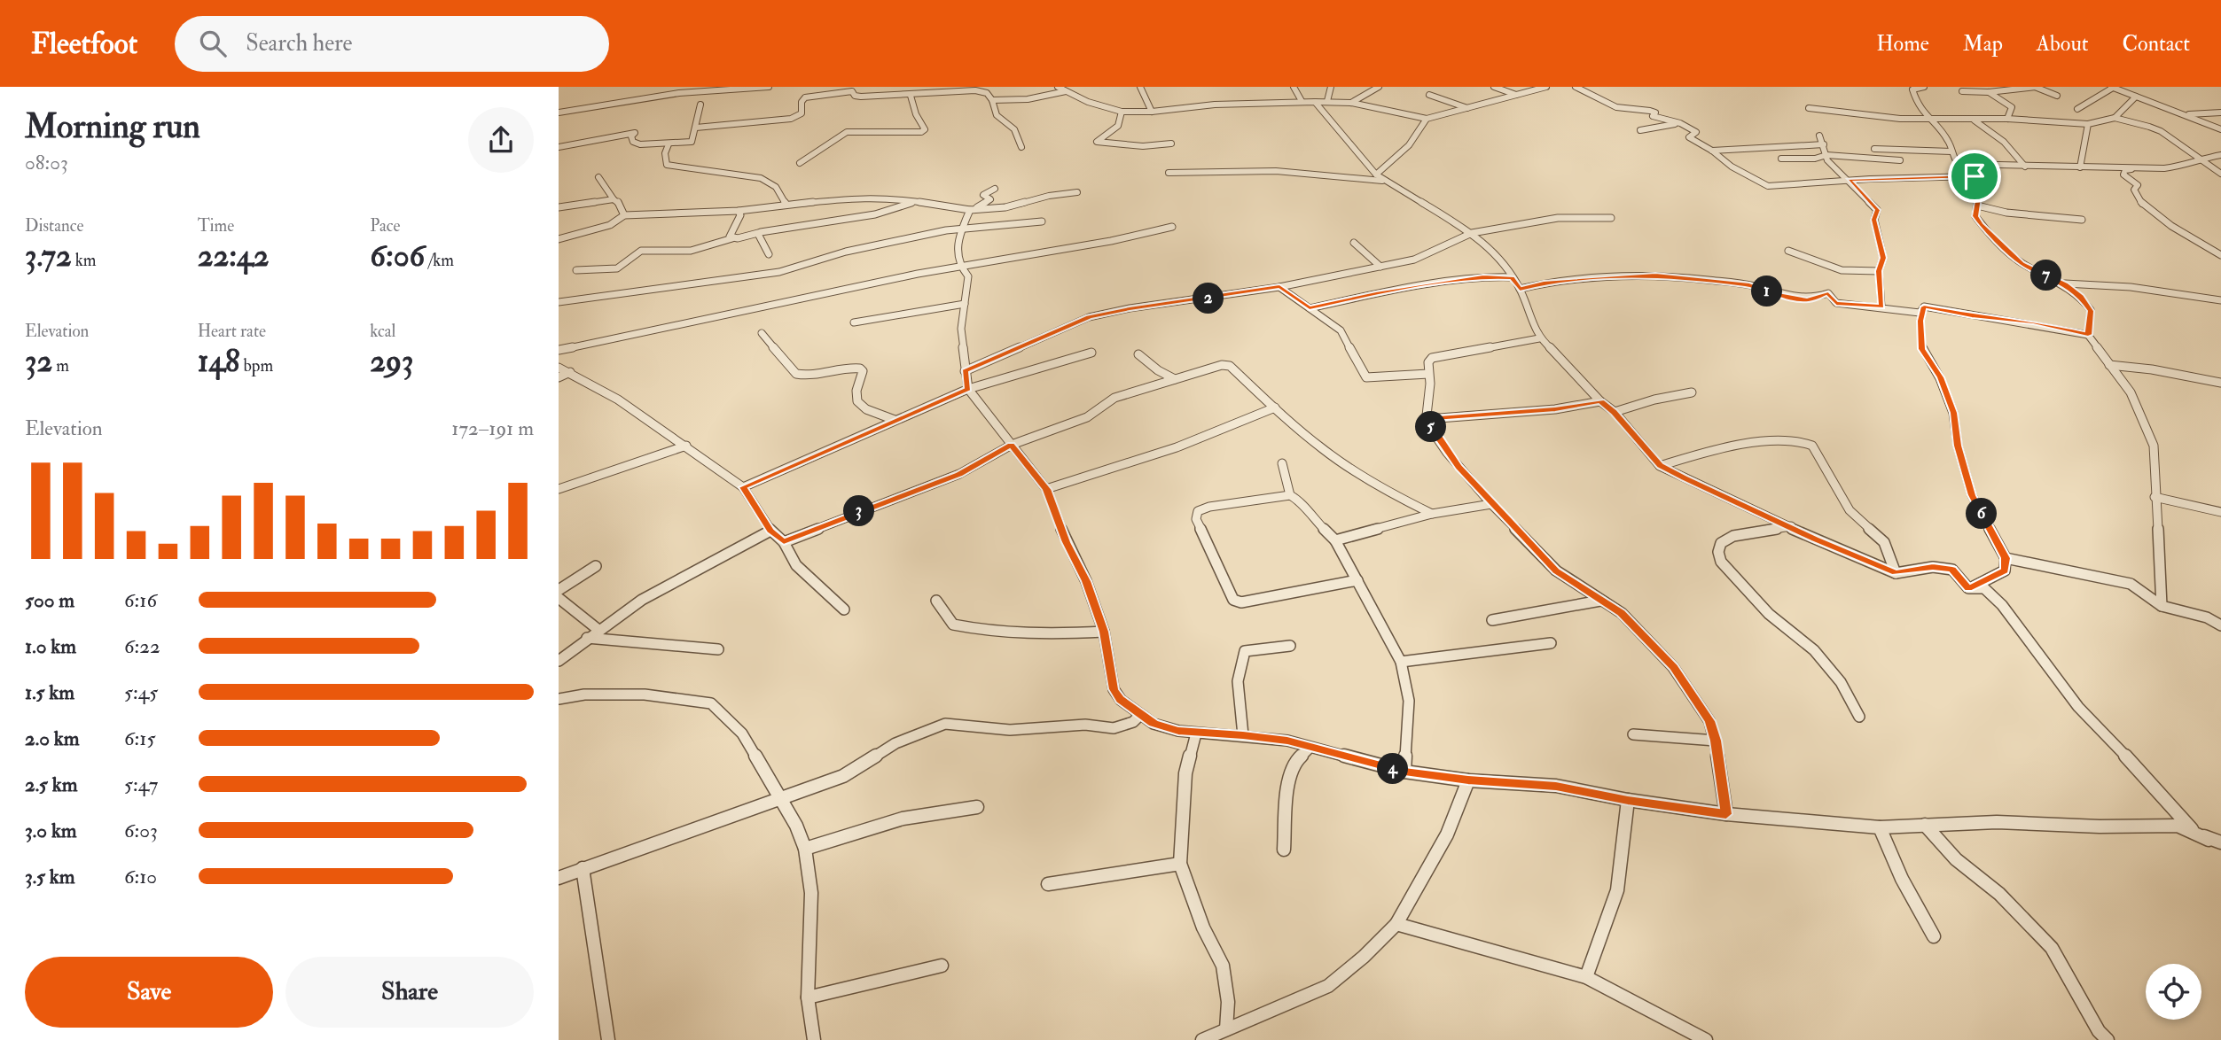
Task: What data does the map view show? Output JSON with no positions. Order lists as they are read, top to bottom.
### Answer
{
  "page": {
    "header": "Fleetfoot",
    "search": "Search here",
    "nav": [
      "Home",
      "Map",
      "About",
      "Contact"
    ],
    "heading": ["Morning run", "08:03"],
    "stats": [
      ["Distance", "3.72 km"],
      ["Time", "22:42"],
      ["Pace", "6:06 /km"],
      ["Elevation", "32 m"],
      ["Heart rate", "148 bpm"],
      ["kcal", "293"]
    ],
    "pins": [
      "7",
      "1",
      "2",
      "5",
      "3",
      "6",
      "4"
    ],
    "chart": ["Elevation", "172–191 m"],
    "list": [
      {
        "name": "500 m",
        "note": "6:16"
      },
      {
        "name": "1.0 km",
        "note": "6:22"
      },
      {
        "name": "1.5 km",
        "note": "5:45"
      },
      {
        "name": "2.0 km",
        "note": "6:15"
      },
      {
        "name": "2.5 km",
        "note": "5:47"
      },
      {
        "name": "3.0 km",
        "note": "6:03"
      },
      {
        "name": "3.5 km",
        "note": "6:10"
      }
    ],
    "buttons": ["Save", "Share"]
  }
}
